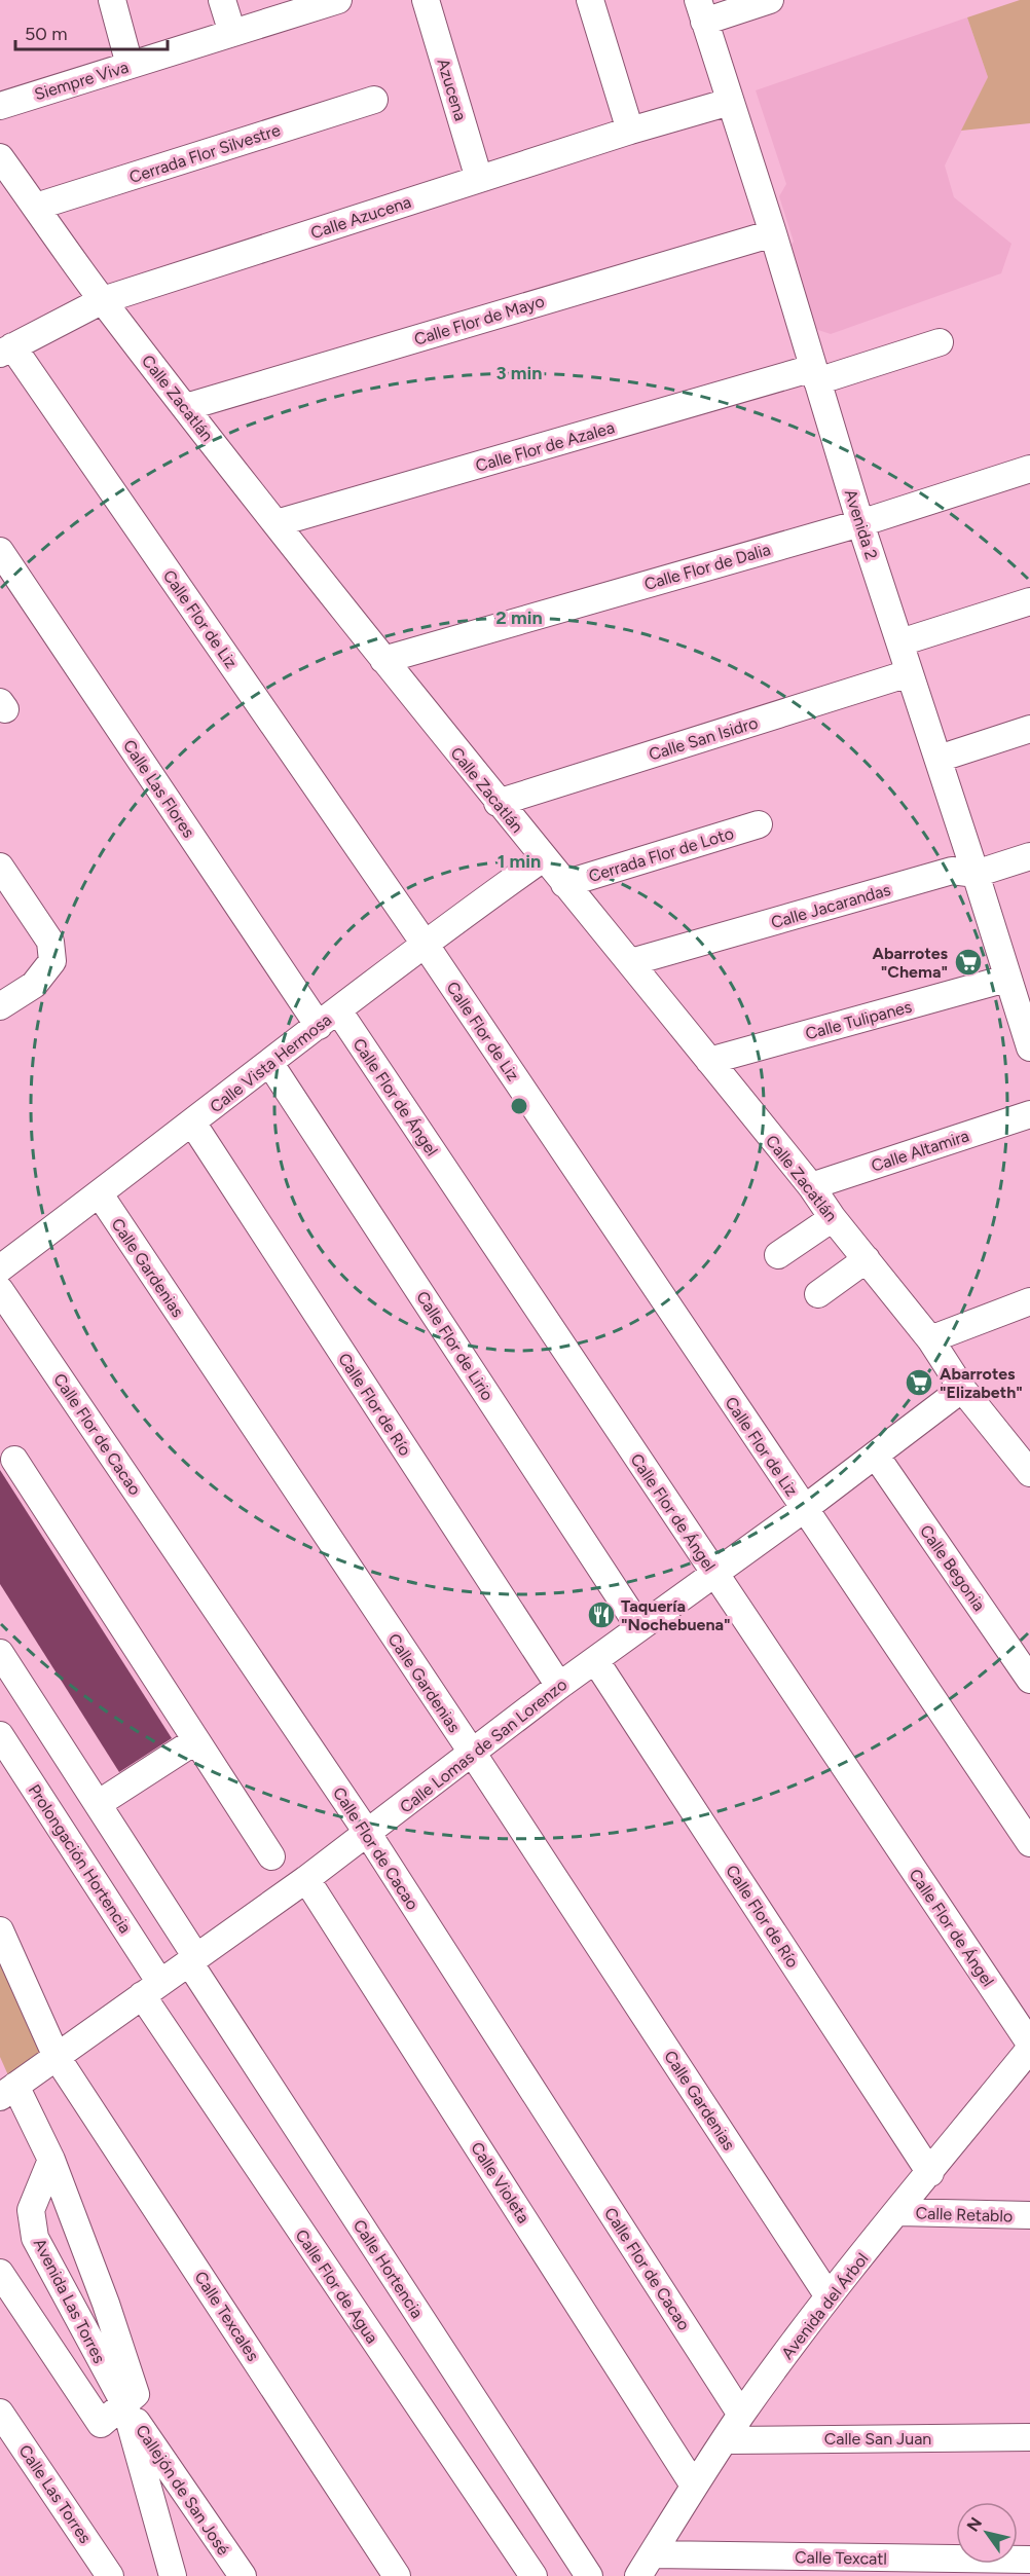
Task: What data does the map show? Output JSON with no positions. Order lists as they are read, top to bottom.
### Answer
{
  "streets": {
    "street": [
      "Siempre Viva",
      "Azucena",
      "Cerrada Flor Silvestre",
      "Calle Azucena",
      "Calle Flor de Mayo",
      "Calle Zacatlán",
      "Calle Flor de Azalea",
      "Avenida 2",
      "Calle Flor de Dalia",
      "Calle Flor de Liz",
      "Calle San Isidro",
      "Calle Las Flores",
      "Cerrada Flor de Loto",
      "Calle Jacarandas",
      "Calle Tulipanes",
      "Calle Vista Hermosa",
      "Calle Flor de Ángel",
      "Calle Altamira",
      "Calle Gardenias",
      "Calle Flor de Lirio",
      "Calle Flor de Río",
      "Calle Flor de Cacao",
      "Calle Begonia",
      "Calle Lomas de San Lorenzo",
      "Prolongación Hortencia",
      "Calle Violeta",
      "Calle Retablo",
      "Calle Hortencia",
      "Calle Flor de Agua",
      "Avenida Las Torres",
      "Avenida del Árbol",
      "Calle Texcales",
      "Calle San Juan",
      "Callejón de San José",
      "Calle Las Torres",
      "Calle Texcatl"
    ]
  },
  "crossings": [
    ["Azucena", "Calle Azucena"],
    ["Cerrada Flor Silvestre", "Calle Zacatlán"],
    ["Calle Azucena", "Calle Zacatlán"],
    ["Calle Azucena", "Avenida 2"],
    ["Calle Azucena", "Calle Flor de Liz"],
    ["Calle Flor de Mayo", "Calle Zacatlán"],
    ["Calle Flor de Mayo", "Avenida 2"],
    ["Calle Zacatlán", "Calle Flor de Azalea"],
    ["Calle Zacatlán", "Calle Flor de Dalia"],
    ["Calle Zacatlán", "Calle San Isidro"],
    ["Calle Zacatlán", "Cerrada Flor de Loto"],
    ["Calle Zacatlán", "Calle Jacarandas"],
    ["Calle Zacatlán", "Calle Tulipanes"],
    ["Calle Zacatlán", "Calle Vista Hermosa"],
    ["Calle Zacatlán", "Calle Altamira"],
    ["Calle Zacatlán", "Calle Lomas de San Lorenzo"],
    ["Calle Flor de Azalea", "Avenida 2"],
    ["Avenida 2", "Calle Flor de Dalia"],
    ["Avenida 2", "Calle San Isidro"],
    ["Avenida 2", "Calle Jacarandas"],
    ["Avenida 2", "Calle Tulipanes"],
    ["Calle Flor de Liz", "Calle Vista Hermosa"],
    ["Calle Flor de Liz", "Calle Lomas de San Lorenzo"],
    ["Calle Las Flores", "Calle Vista Hermosa"],
    ["Calle Las Flores", "Calle Flor de Ángel"],
    ["Calle Vista Hermosa", "Calle Flor de Ángel"],
    ["Calle Vista Hermosa", "Calle Gardenias"],
    ["Calle Vista Hermosa", "Calle Flor de Lirio"],
    ["Calle Vista Hermosa", "Calle Flor de Río"],
    ["Calle Flor de Ángel", "Calle Lomas de San Lorenzo"],
    ["Calle Gardenias", "Calle Lomas de San Lorenzo"],
    ["Calle Gardenias", "Avenida del Árbol"],
    ["Calle Flor de Lirio", "Calle Lomas de San Lorenzo"],
    ["Calle Flor de Río", "Calle Lomas de San Lorenzo"],
    ["Calle Flor de Río", "Avenida del Árbol"],
    ["Calle Flor de Cacao", "Calle Lomas de San Lorenzo"],
    ["Calle Flor de Cacao", "Avenida del Árbol"],
    ["Calle Begonia", "Calle Lomas de San Lorenzo"],
    ["Calle Lomas de San Lorenzo", "Prolongación Hortencia"],
    ["Calle Lomas de San Lorenzo", "Calle Violeta"],
    ["Calle Lomas de San Lorenzo", "Calle Hortencia"],
    ["Calle Lomas de San Lorenzo", "Calle Flor de Agua"],
    ["Calle Lomas de San Lorenzo", "Avenida Las Torres"],
    ["Calle Lomas de San Lorenzo", "Calle Texcales"],
    ["Prolongación Hortencia", "Calle Flor de Agua"],
    ["Calle Violeta", "Avenida del Árbol"],
    ["Calle Retablo", "Avenida del Árbol"],
    ["Avenida Las Torres", "Callejón de San José"],
    ["Avenida del Árbol", "Calle San Juan"],
    ["Avenida del Árbol", "Calle Texcatl"]
  ],
  "places": {
    "supermarket": ["Abarrotes \"Chema\"", "Abarrotes \"Elizabeth\""],
    "restaurant": ["Taquería \"Nochebuena\""]
  },
  "scale_bar": "50 m",
  "north": "top left",
  "rings": ["3 min", "2 min", "1 min"]
}
